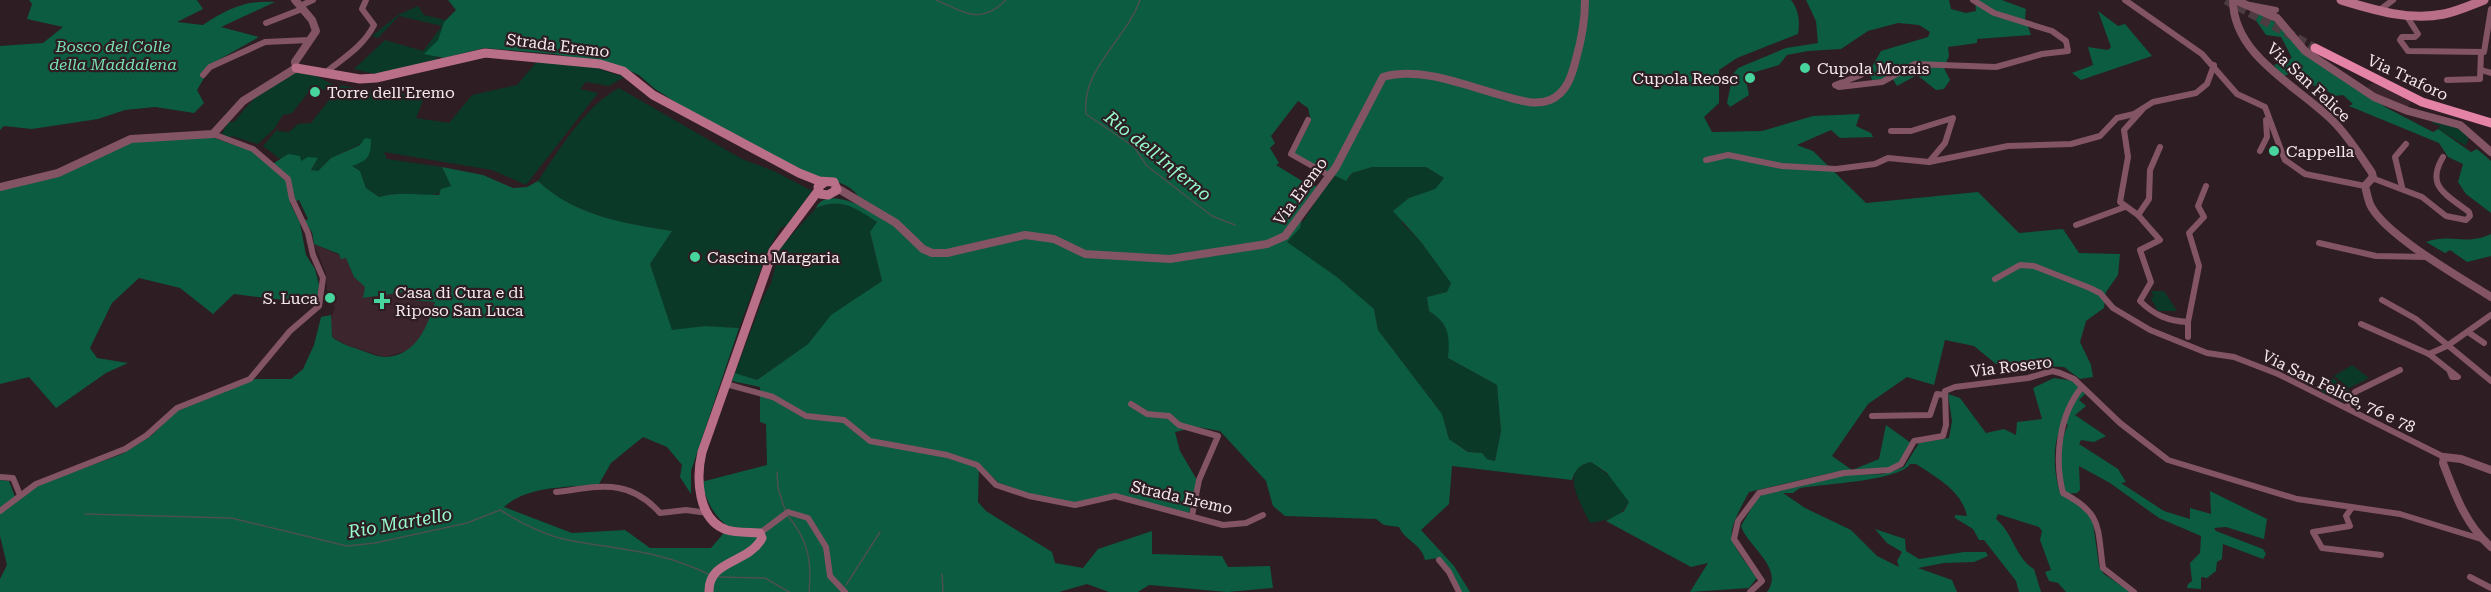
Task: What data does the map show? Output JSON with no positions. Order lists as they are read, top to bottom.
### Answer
{
  "streets": {
    "main road": ["Strada Eremo", "Via Traforo"],
    "street": [
      "Via San Felice",
      "Via Eremo",
      "Via Rosero",
      "Via San Felice, 76 e 78"
    ]
  },
  "crossings": [
    ["Strada Eremo", "Via Eremo"]
  ],
  "water": ["Rio dell'Inferno", "Rio Martello"],
  "parks": ["Bosco del Colle della Maddalena"],
  "places": {
    "other": [
      "Cupola Morais",
      "Cupola Reosc",
      "Torre dell'Eremo",
      "Cappella",
      "Cascina Margaria",
      "S. Luca"
    ],
    "health": ["Casa di Cura e di Riposo San Luca"]
  }
}
